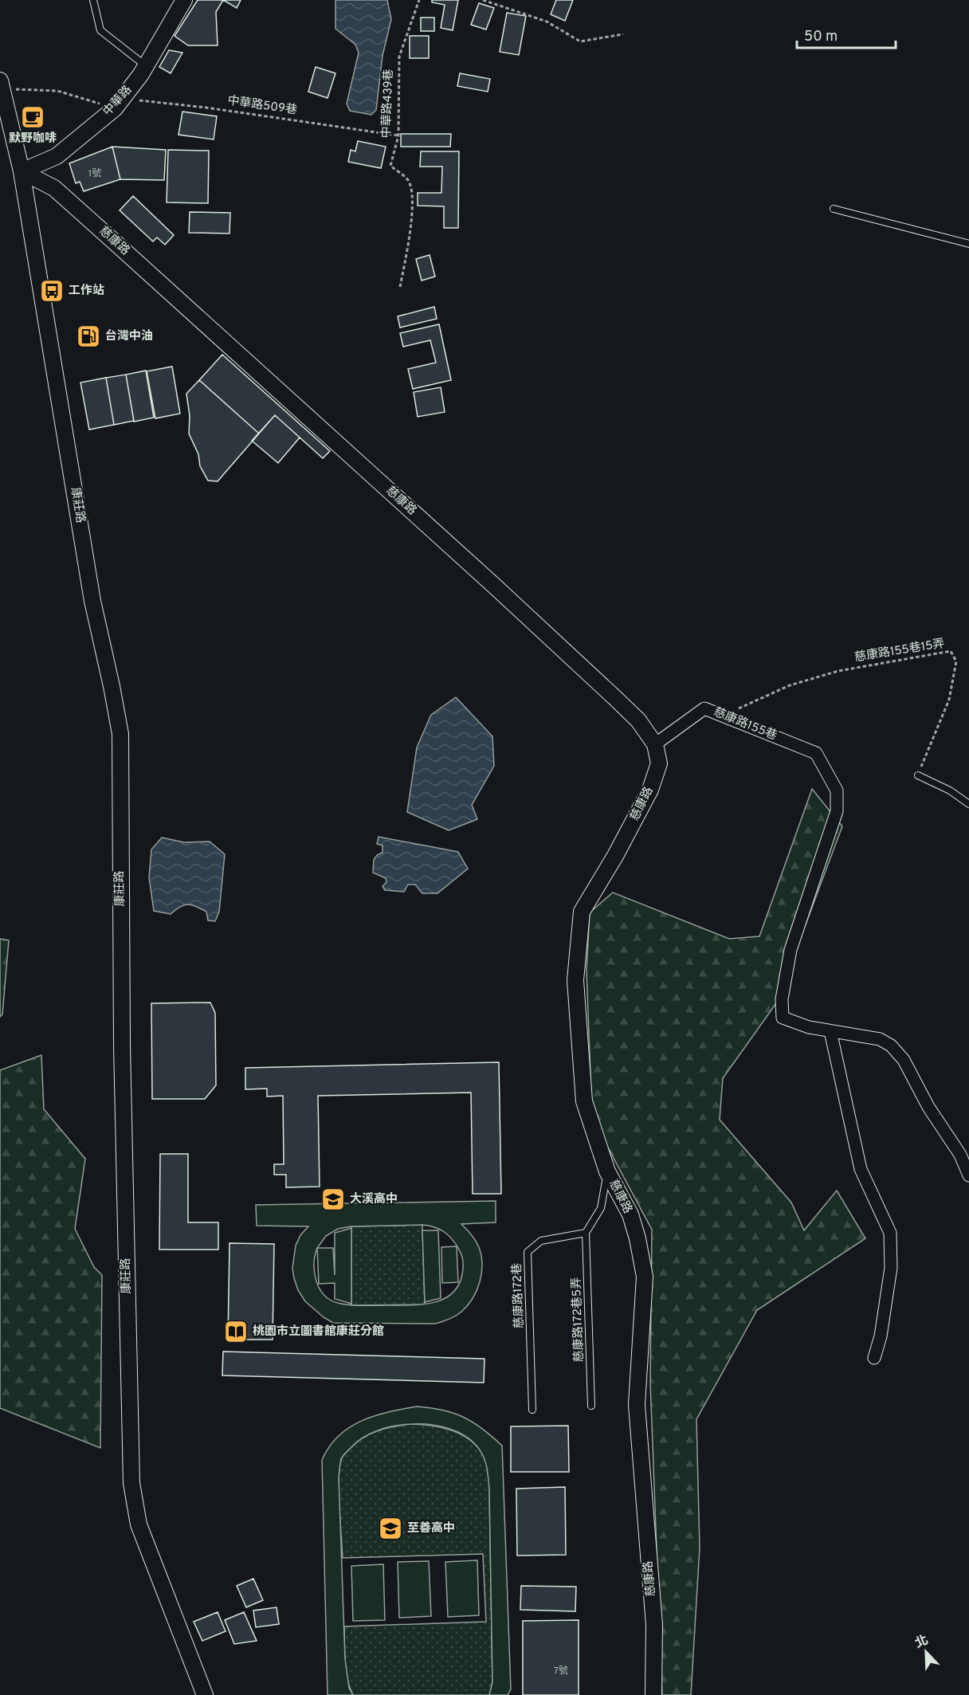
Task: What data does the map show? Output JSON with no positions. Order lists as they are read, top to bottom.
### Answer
{
  "streets": {
    "street": [
      "中華路",
      "慈康路",
      "康莊路",
      "慈康路155巷"
    ],
    "lane": ["慈康路172巷", "慈康路172巷5弄"],
    "path": ["中華路439巷", "中華路509巷", "慈康路155巷15弄"]
  },
  "crossings": [
    ["中華路", "中華路509巷"],
    ["中華路", "慈康路"],
    ["中華路", "康莊路"],
    ["中華路439巷", "中華路509巷"],
    ["中華路509巷", "康莊路"],
    ["慈康路", "康莊路"],
    ["慈康路", "慈康路155巷"],
    ["慈康路155巷15弄", "慈康路155巷"],
    ["慈康路172巷", "慈康路172巷5弄"]
  ],
  "places": {
    "cafe": ["默野咖啡"],
    "bus stop": ["工作站"],
    "fuel station": ["台灣中油"],
    "school or university": ["大溪高中", "至善高中"],
    "library": ["桃園市立圖書館康莊分館"]
  },
  "house_numbers": ["1號", "7號"],
  "scale_bar": "50 m",
  "north": "top left"
}
